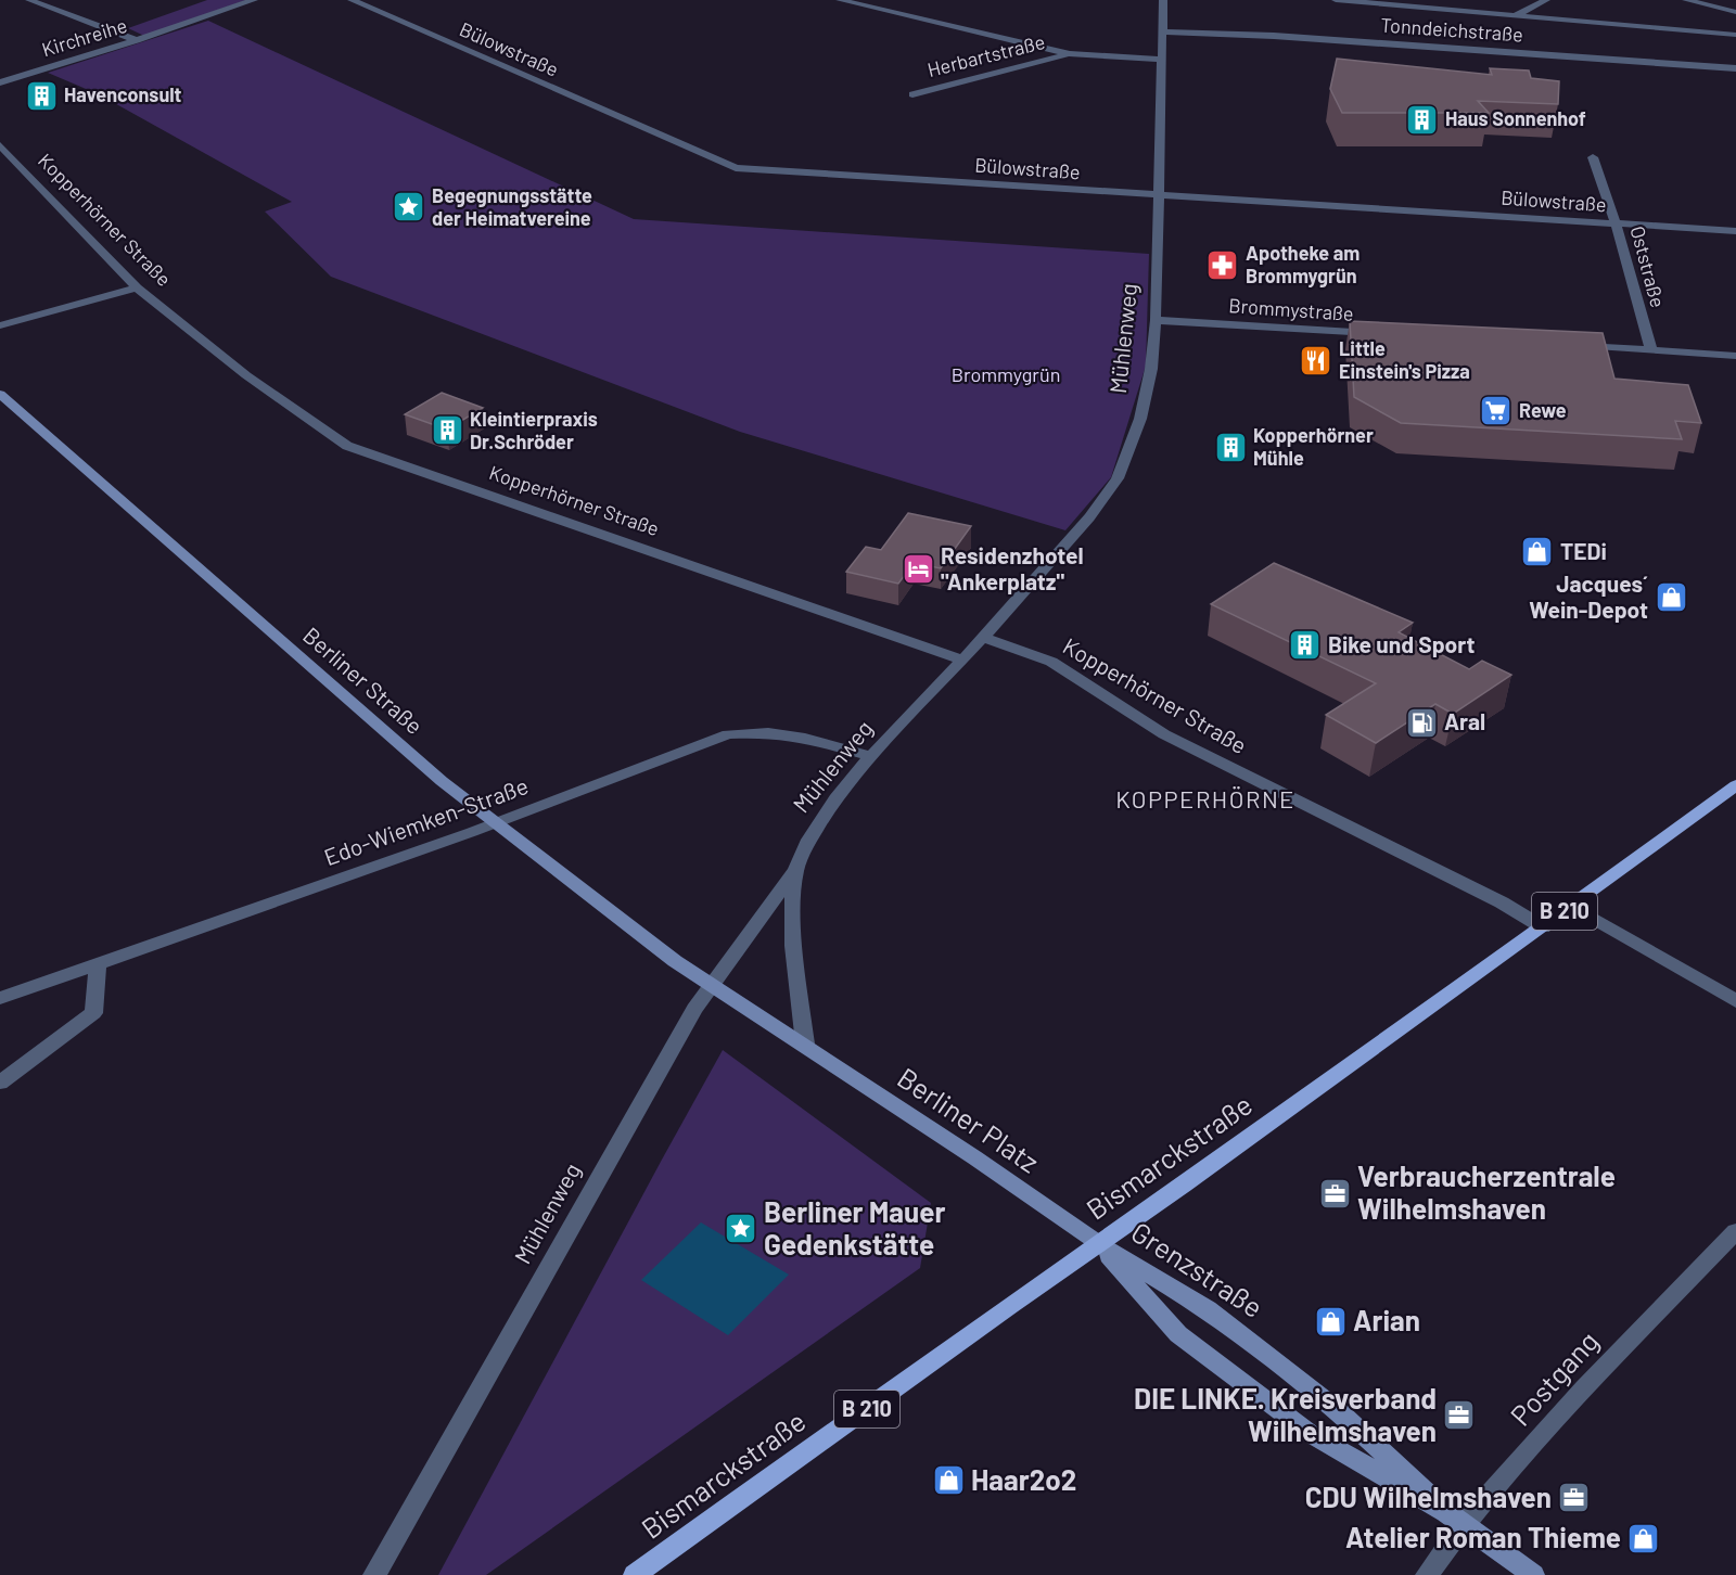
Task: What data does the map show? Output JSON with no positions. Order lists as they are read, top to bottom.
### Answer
{
  "streets": {
    "main road": [
      "Berliner Straße",
      "B 210",
      "Berliner Platz",
      "Bismarckstraße",
      "Grenzstraße"
    ],
    "street": [
      "Tonndeichstraße",
      "Kirchreihe",
      "Bülowstraße",
      "Herbartstraße",
      "Kopperhörner Straße",
      "Oststraße",
      "Brommystraße",
      "Mühlenweg",
      "Edo-Wiemken-Straße",
      "Postgang"
    ]
  },
  "crossings": [
    ["Tonndeichstraße", "Mühlenweg"],
    ["Bülowstraße", "Oststraße"],
    ["Bülowstraße", "Mühlenweg"],
    ["Herbartstraße", "Mühlenweg"],
    ["Kopperhörner Straße", "Mühlenweg"],
    ["Kopperhörner Straße", "Bismarckstraße"],
    ["Brommystraße", "Mühlenweg"],
    ["Mühlenweg", "Berliner Straße"],
    ["Mühlenweg", "Edo-Wiemken-Straße"],
    ["Mühlenweg", "Berliner Platz"],
    ["Berliner Straße", "Edo-Wiemken-Straße"],
    ["Berliner Straße", "Berliner Platz"],
    ["Berliner Platz", "Bismarckstraße"],
    ["Berliner Platz", "Grenzstraße"],
    ["Bismarckstraße", "Grenzstraße"],
    ["Grenzstraße", "Postgang"]
  ],
  "districts": ["KOPPERHÖRNE"],
  "parks": ["Brommygrün"],
  "places": {
    "building": [
      "Havenconsult",
      "Haus Sonnenhof",
      "Kleintierpraxis Dr.Schröder",
      "Kopperhörner Mühle",
      "Bike und Sport"
    ],
    "place": ["Begegnungsstätte der Heimatvereine", "Berliner Mauer Gedenkstätte"],
    "pharmacy": ["Apotheke am Brommygrün"],
    "restaurant": ["Little Einstein's Pizza"],
    "supermarket": ["Rewe"],
    "shop": [
      "TEDi",
      "Jacques´ Wein-Depot",
      "Arian",
      "Haar2o2",
      "Atelier Roman Thieme"
    ],
    "hotel": ["Residenzhotel \"Ankerplatz\""],
    "fuel station": ["Aral"],
    "office": ["Verbraucherzentrale Wilhelmshaven", "DIE LINKE. Kreisverband Wilhelmshaven", "CDU Wilhelmshaven"]
  }
}
